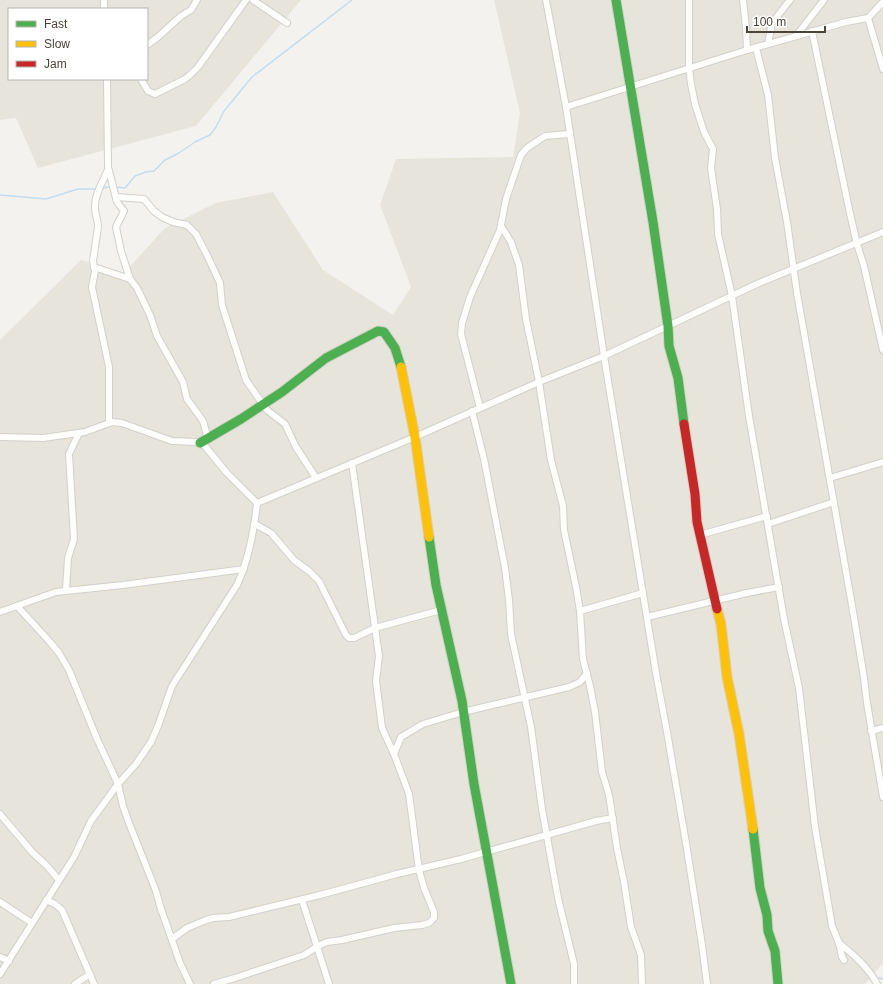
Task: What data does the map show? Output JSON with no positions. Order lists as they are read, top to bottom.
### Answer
{
  "legend": ["Fast", "Slow", "Jam"],
  "scale_bar": "100 m"
}
